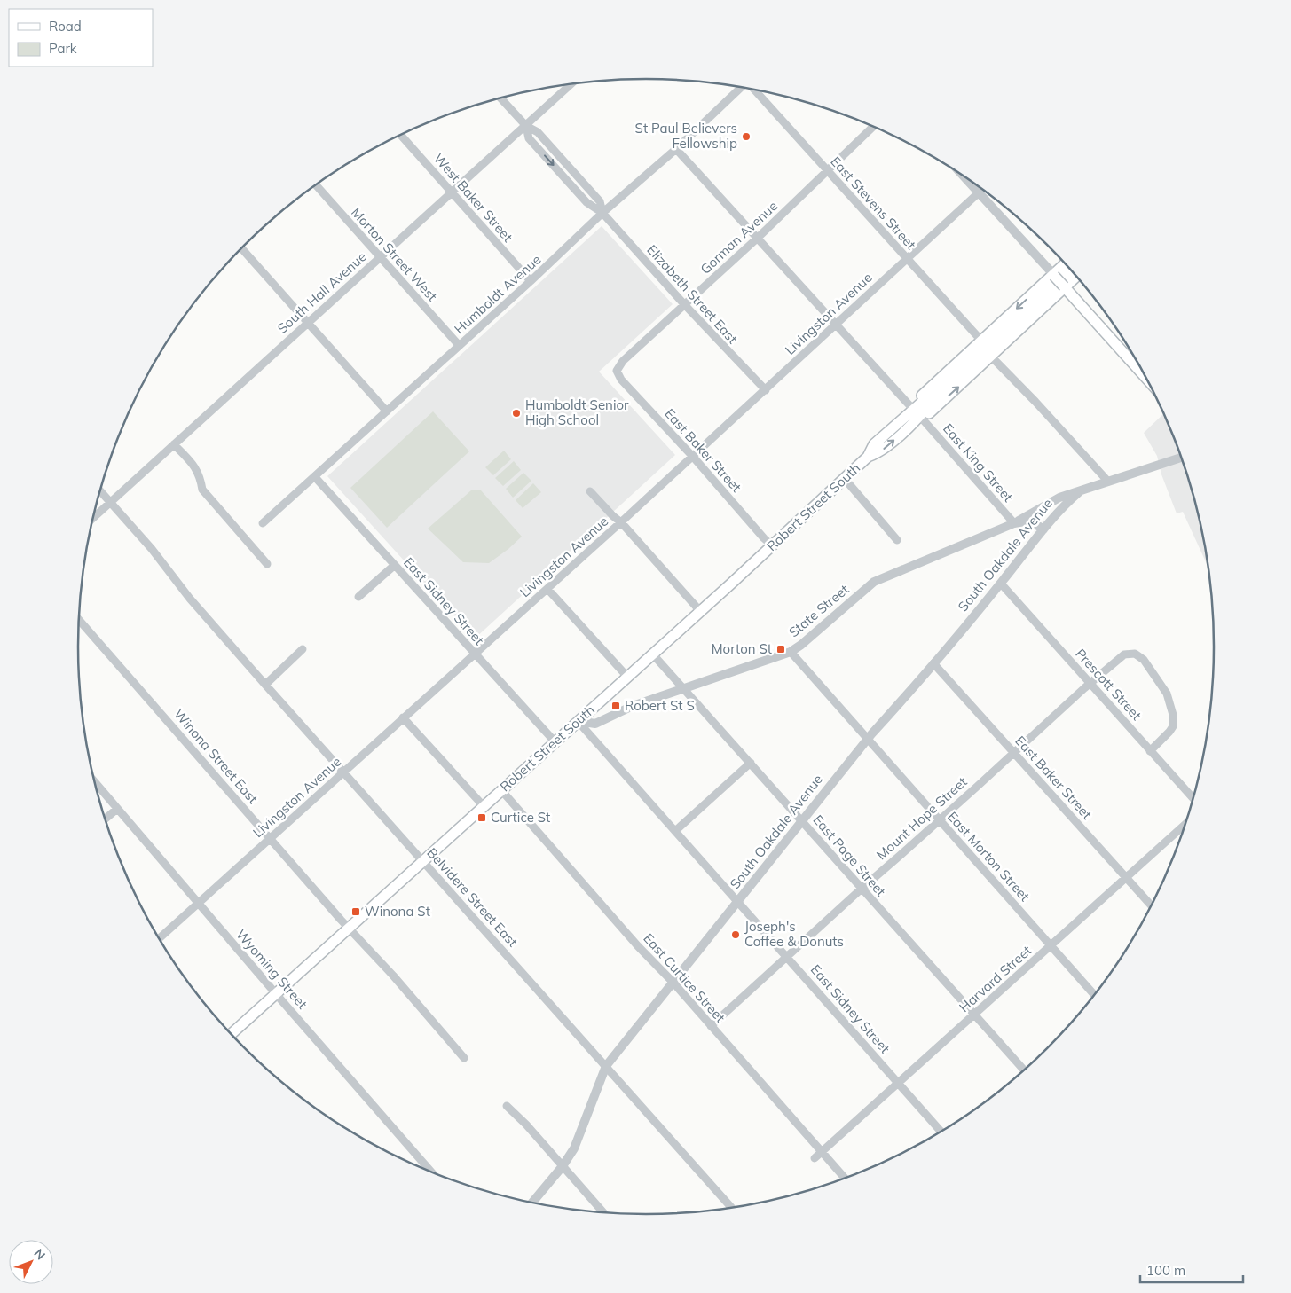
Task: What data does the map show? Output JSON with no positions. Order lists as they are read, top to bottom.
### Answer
{
  "streets": {
    "main road": ["Robert Street South"],
    "street": [
      "West Baker Street",
      "East Stevens Street",
      "Gorman Avenue",
      "Morton Street West",
      "South Hall Avenue",
      "Humboldt Avenue",
      "Elizabeth Street East",
      "Livingston Avenue",
      "East Baker Street",
      "East King Street",
      "South Oakdale Avenue",
      "East Sidney Street",
      "State Street",
      "Prescott Street",
      "Winona Street East",
      "Mount Hope Street",
      "East Page Street",
      "East Morton Street",
      "Belvidere Street East",
      "Wyoming Street",
      "East Curtice Street",
      "Harvard Street"
    ]
  },
  "crossings": [
    ["West Baker Street", "South Hall Avenue"],
    ["West Baker Street", "Humboldt Avenue"],
    ["East Stevens Street", "Gorman Avenue"],
    ["East Stevens Street", "Livingston Avenue"],
    ["Gorman Avenue", "Elizabeth Street East"],
    ["Gorman Avenue", "East Baker Street"],
    ["Morton Street West", "South Hall Avenue"],
    ["Morton Street West", "Humboldt Avenue"],
    ["South Hall Avenue", "Elizabeth Street East"],
    ["South Hall Avenue", "Belvidere Street East"],
    ["Humboldt Avenue", "Elizabeth Street East"],
    ["Humboldt Avenue", "East Sidney Street"],
    ["Elizabeth Street East", "Livingston Avenue"],
    ["Livingston Avenue", "East Baker Street"],
    ["Livingston Avenue", "East Sidney Street"],
    ["Livingston Avenue", "Winona Street East"],
    ["Livingston Avenue", "Belvidere Street East"],
    ["Livingston Avenue", "Wyoming Street"],
    ["East Baker Street", "Robert Street South"],
    ["East Baker Street", "South Oakdale Avenue"],
    ["East Baker Street", "Mount Hope Street"],
    ["East Baker Street", "Harvard Street"],
    ["East King Street", "State Street"],
    ["Robert Street South", "East Sidney Street"],
    ["Robert Street South", "State Street"],
    ["Robert Street South", "Winona Street East"],
    ["Robert Street South", "East Page Street"],
    ["Robert Street South", "Belvidere Street East"],
    ["Robert Street South", "Wyoming Street"],
    ["Robert Street South", "East Curtice Street"],
    ["South Oakdale Avenue", "East Sidney Street"],
    ["South Oakdale Avenue", "State Street"],
    ["South Oakdale Avenue", "Prescott Street"],
    ["South Oakdale Avenue", "East Page Street"],
    ["South Oakdale Avenue", "East Morton Street"],
    ["South Oakdale Avenue", "Belvidere Street East"],
    ["South Oakdale Avenue", "East Curtice Street"],
    ["East Sidney Street", "State Street"],
    ["East Sidney Street", "Mount Hope Street"],
    ["East Sidney Street", "Harvard Street"],
    ["State Street", "East Page Street"],
    ["State Street", "East Morton Street"],
    ["Prescott Street", "Mount Hope Street"],
    ["Mount Hope Street", "East Page Street"],
    ["Mount Hope Street", "East Morton Street"],
    ["Mount Hope Street", "East Curtice Street"],
    ["East Page Street", "Harvard Street"],
    ["East Morton Street", "Harvard Street"],
    ["East Curtice Street", "Harvard Street"]
  ],
  "places": {
    "other": ["St Paul Believers Fellowship", "Humboldt Senior High School", "Joseph's Coffee & Donuts"],
    "transit": [
      "Morton St",
      "Robert St S",
      "Curtice St",
      "Winona St"
    ]
  },
  "legend": ["Road", "Park"],
  "scale_bar": "100 m",
  "north": "top right"
}
